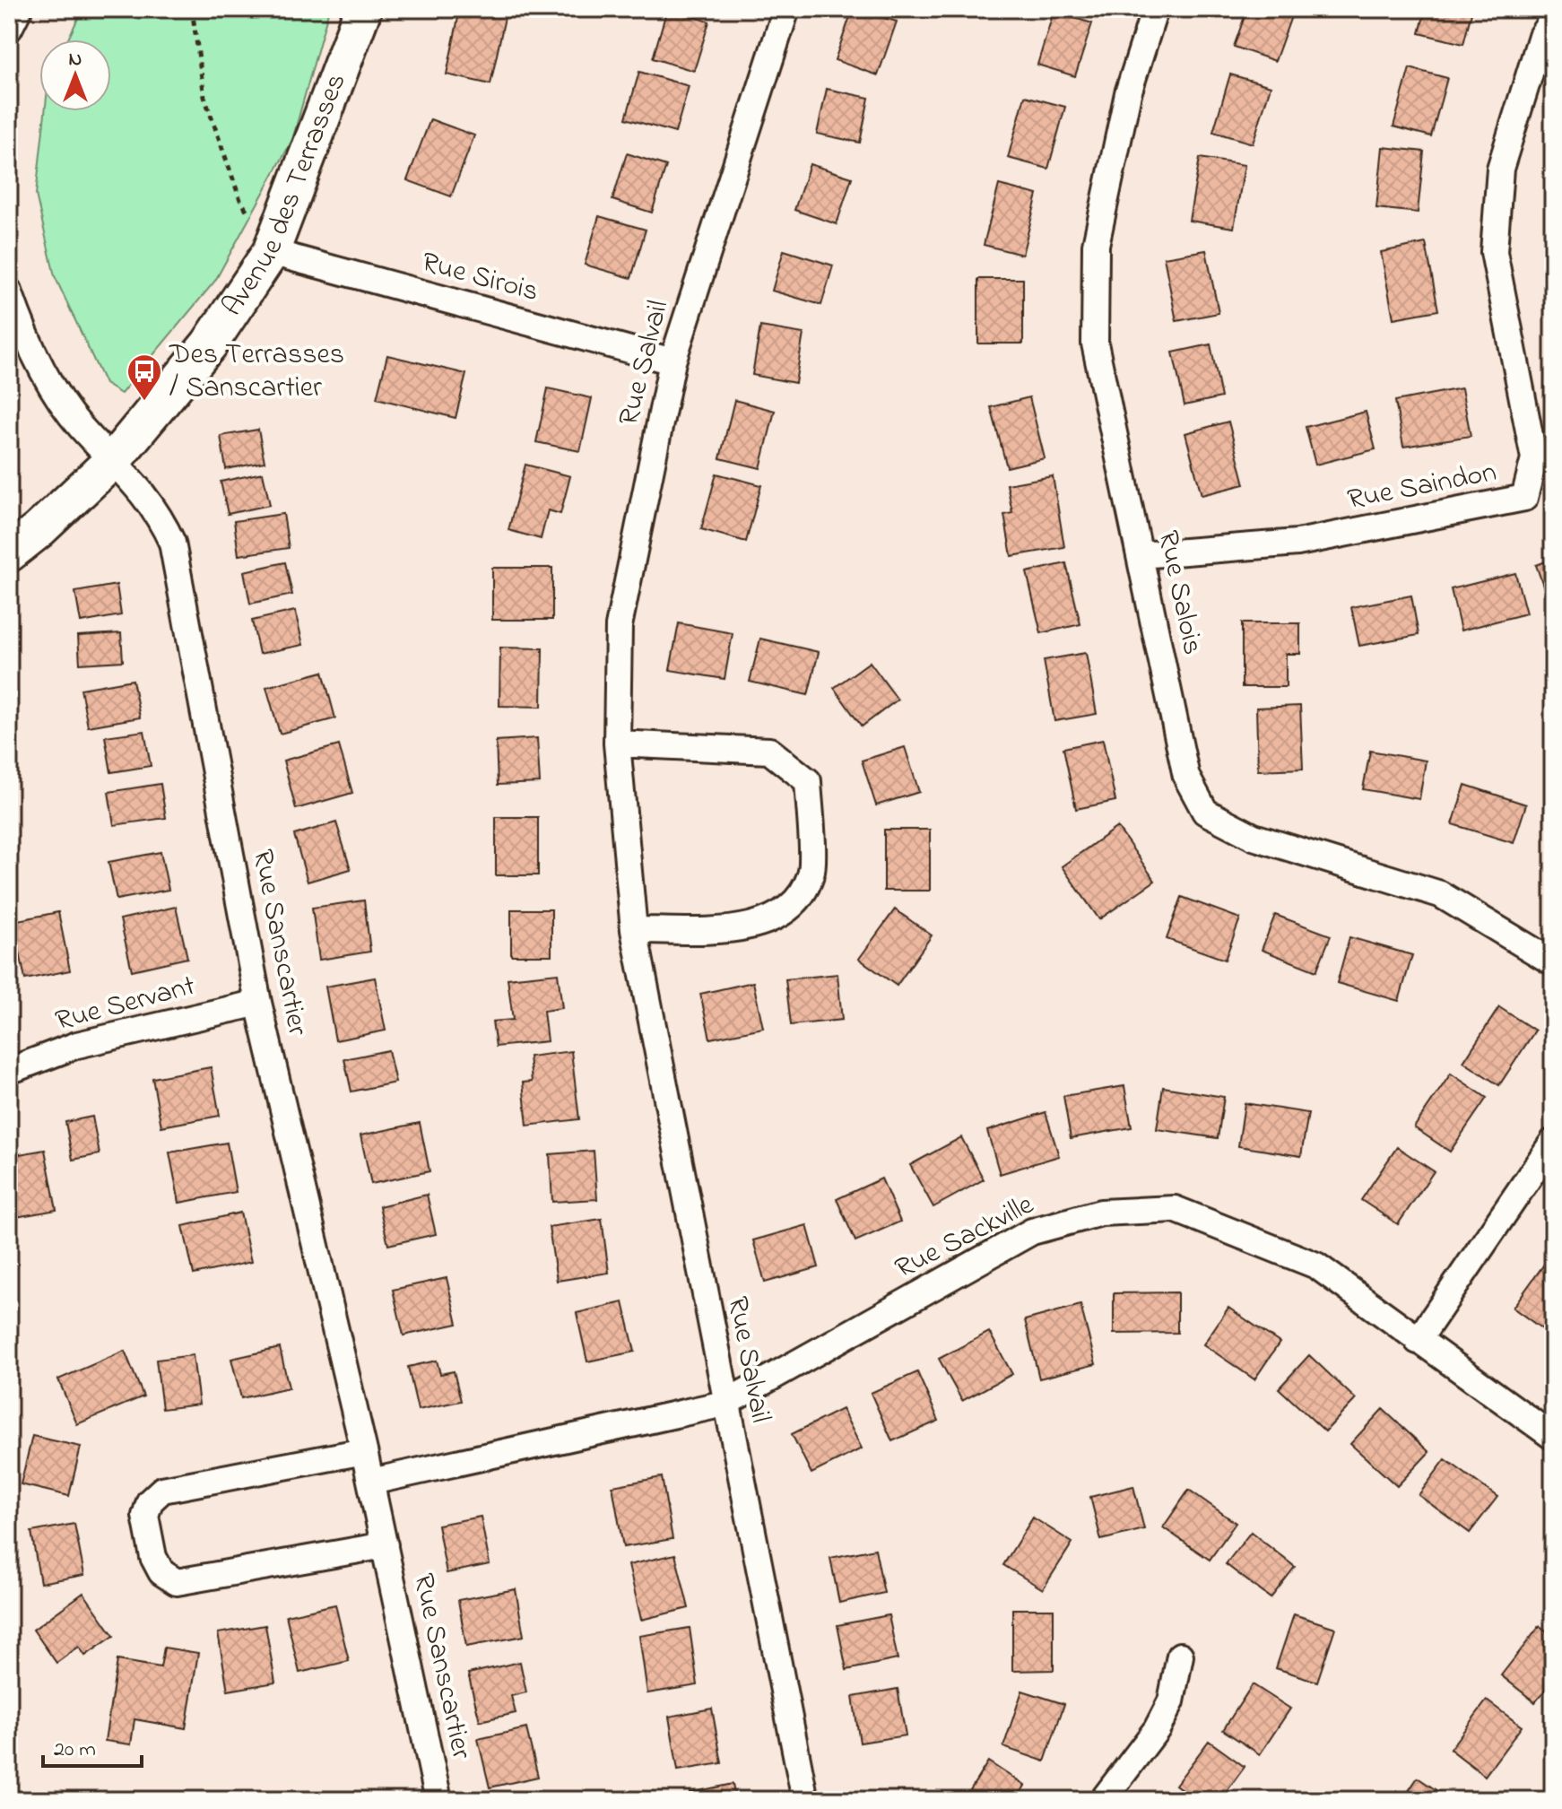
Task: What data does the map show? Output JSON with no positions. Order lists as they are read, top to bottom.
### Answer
{
  "streets": {
    "street": [
      "Avenue des Terrasses",
      "Rue Sirois",
      "Rue Salvail",
      "Rue Saindon",
      "Rue Salois",
      "Rue Sanscartier",
      "Rue Servant",
      "Rue Sackville"
    ]
  },
  "crossings": [
    ["Avenue des Terrasses", "Rue Sirois"],
    ["Avenue des Terrasses", "Rue Sanscartier"],
    ["Rue Sirois", "Rue Salvail"],
    ["Rue Salvail", "Rue Sackville"],
    ["Rue Saindon", "Rue Salois"],
    ["Rue Sanscartier", "Rue Servant"],
    ["Rue Sanscartier", "Rue Sackville"]
  ],
  "places": {
    "bus stop": ["Des Terrasses / Sanscartier"]
  },
  "scale_bar": "20 m",
  "north": "top"
}
